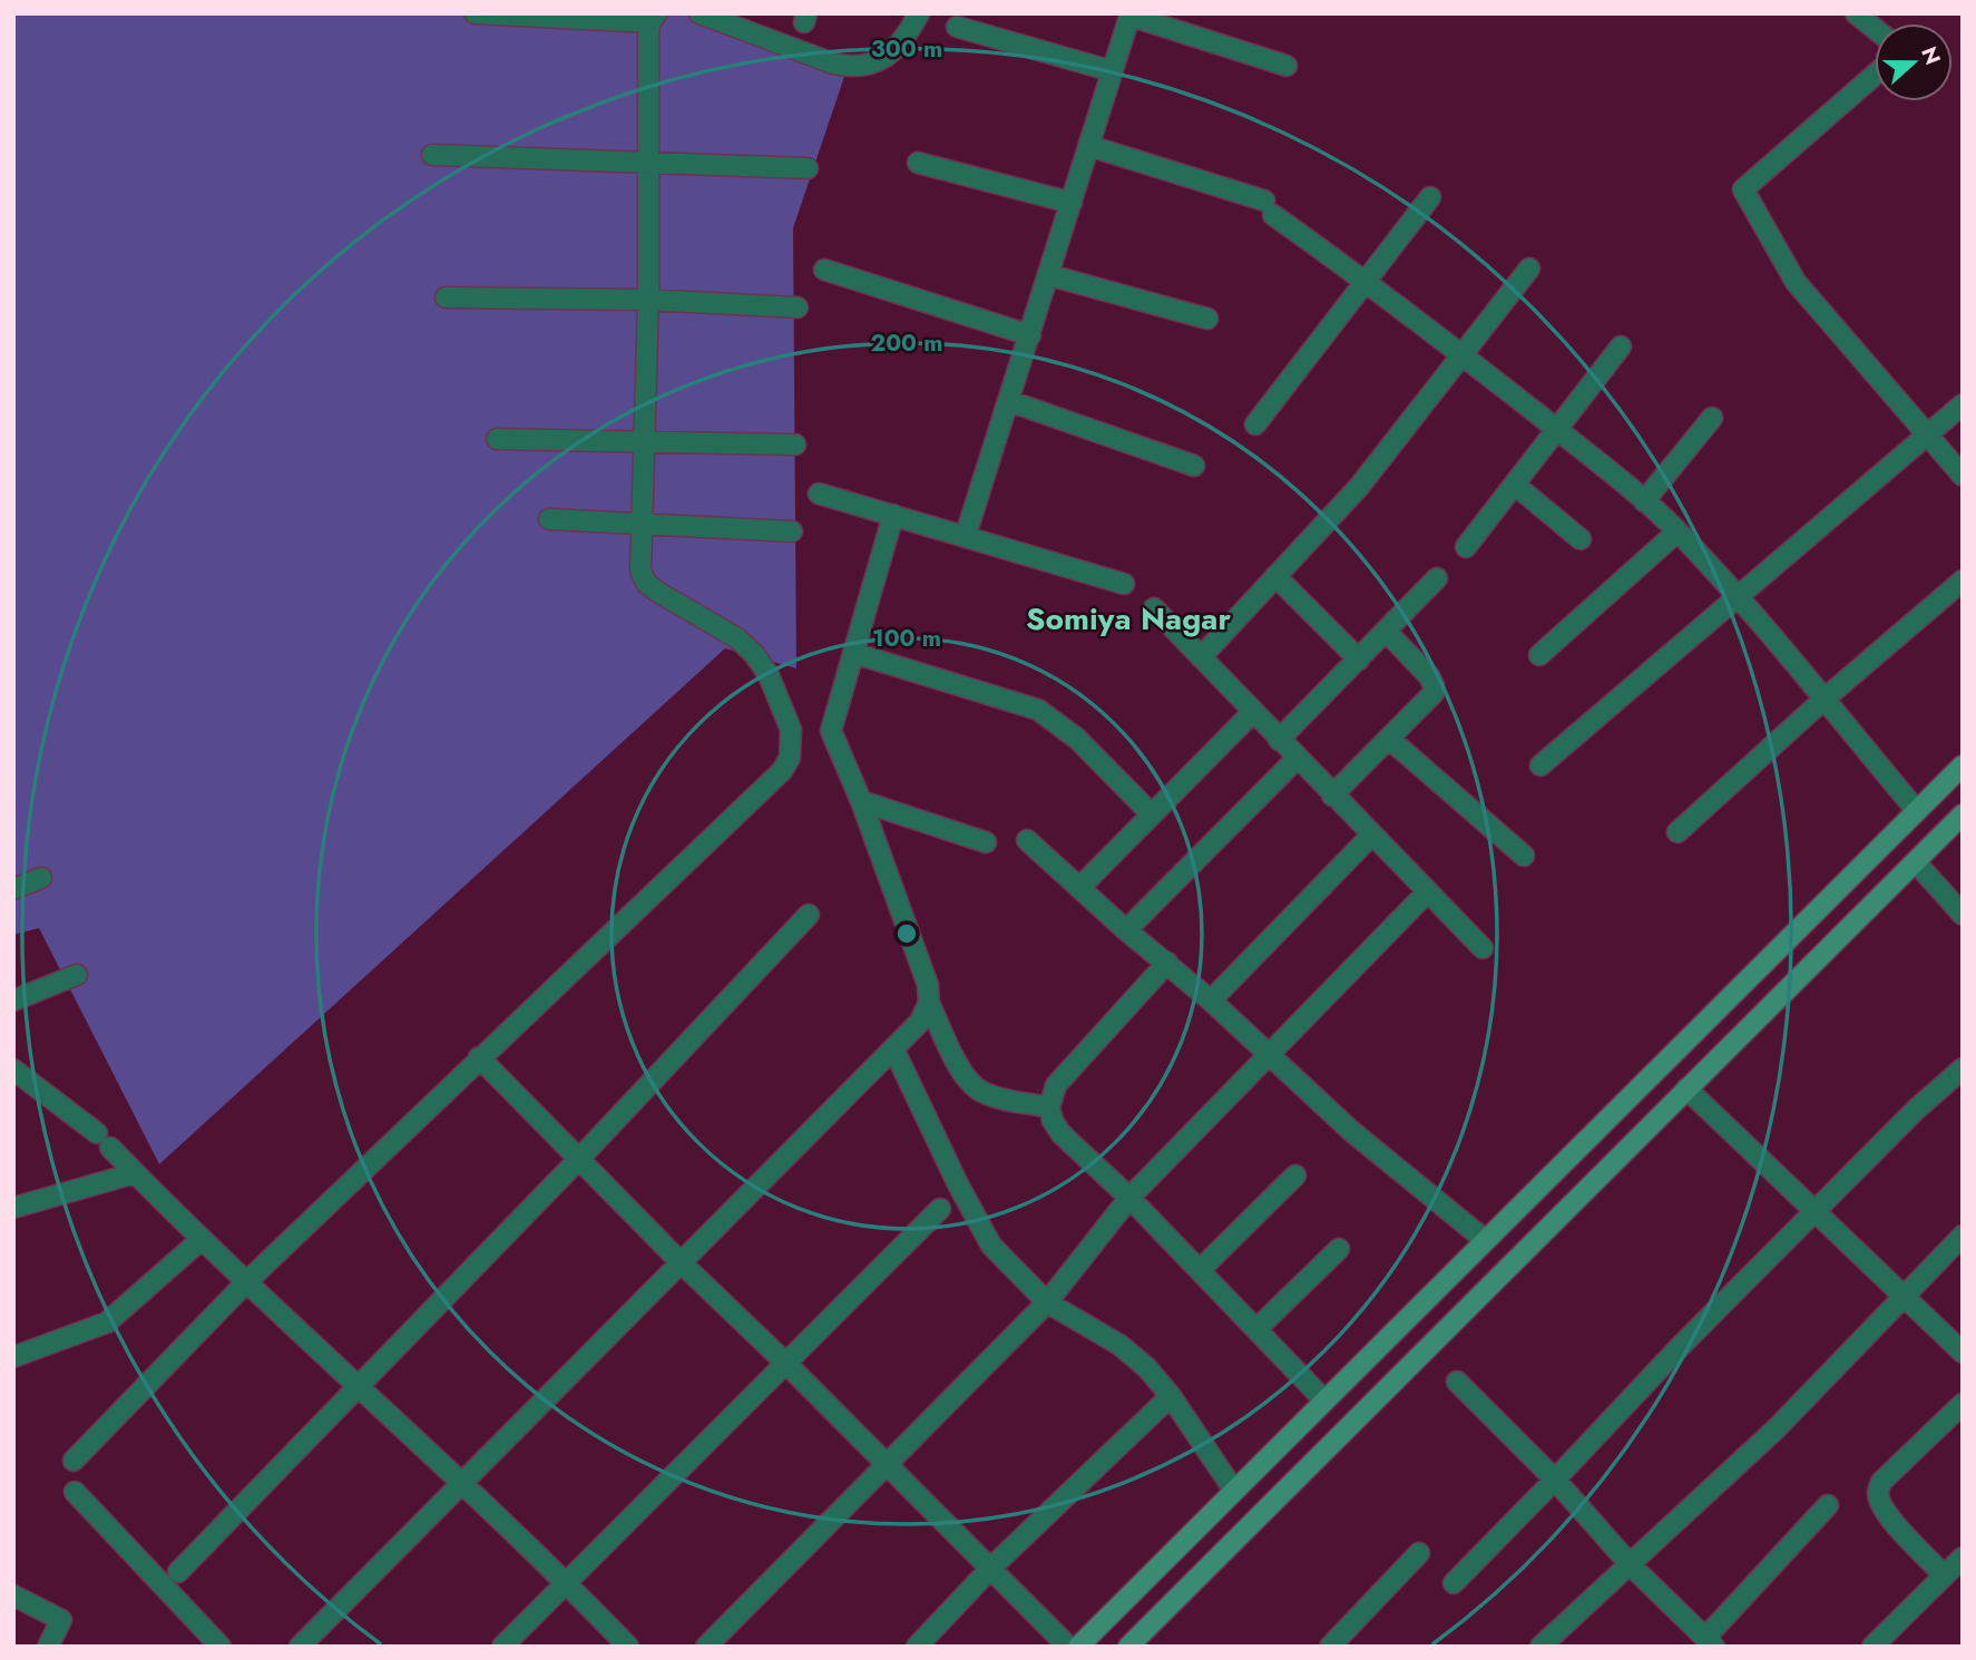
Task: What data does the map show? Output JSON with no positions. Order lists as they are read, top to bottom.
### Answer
{
  "districts": ["Somiya Nagar"],
  "north": "right",
  "rings": ["300 m", "200 m", "100 m"]
}
